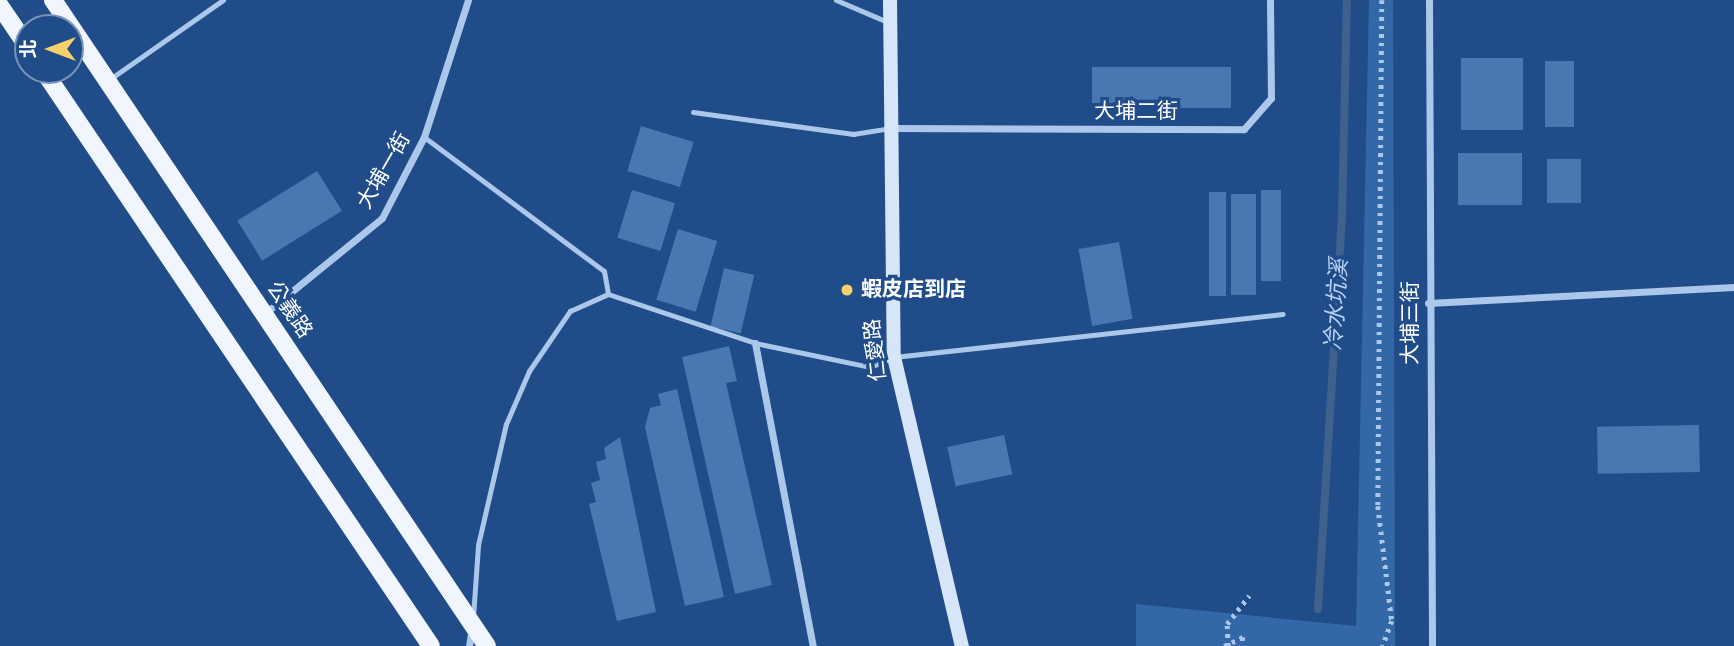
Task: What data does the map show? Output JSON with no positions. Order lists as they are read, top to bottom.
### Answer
{
  "streets": {
    "main road": ["公義路"],
    "street": [
      "大埔二街",
      "大埔一街",
      "大埔三街",
      "仁愛路"
    ]
  },
  "crossings": [
    ["大埔二街", "仁愛路"],
    ["大埔一街", "公義路"]
  ],
  "water": ["冷水坑溪"],
  "places": ["蝦皮店到店"],
  "north": "left"
}
